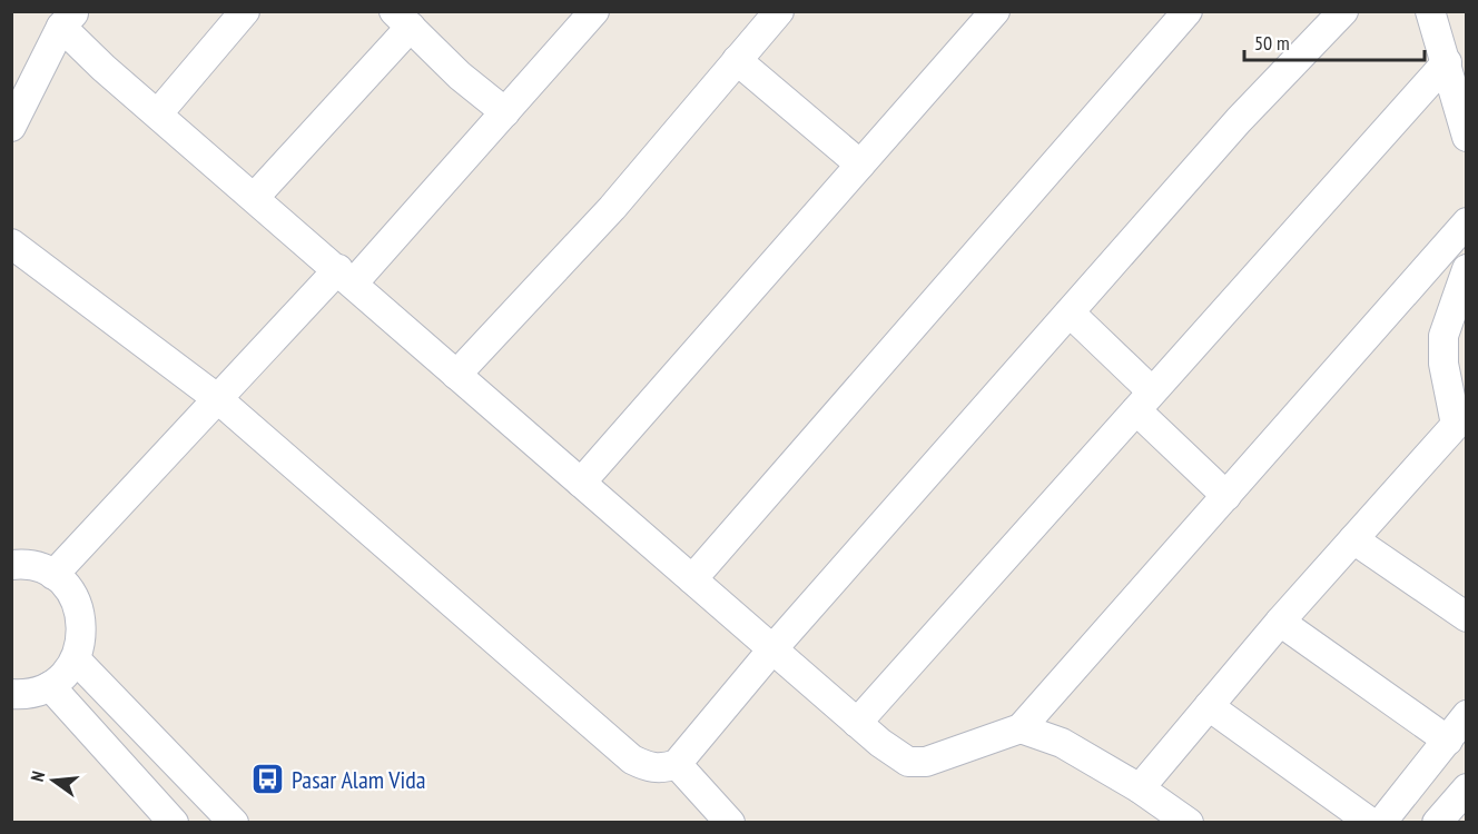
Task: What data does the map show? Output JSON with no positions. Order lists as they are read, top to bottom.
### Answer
{
  "places": {
    "bus stop": ["Pasar Alam Vida"]
  },
  "scale_bar": "50 m",
  "north": "left"
}
